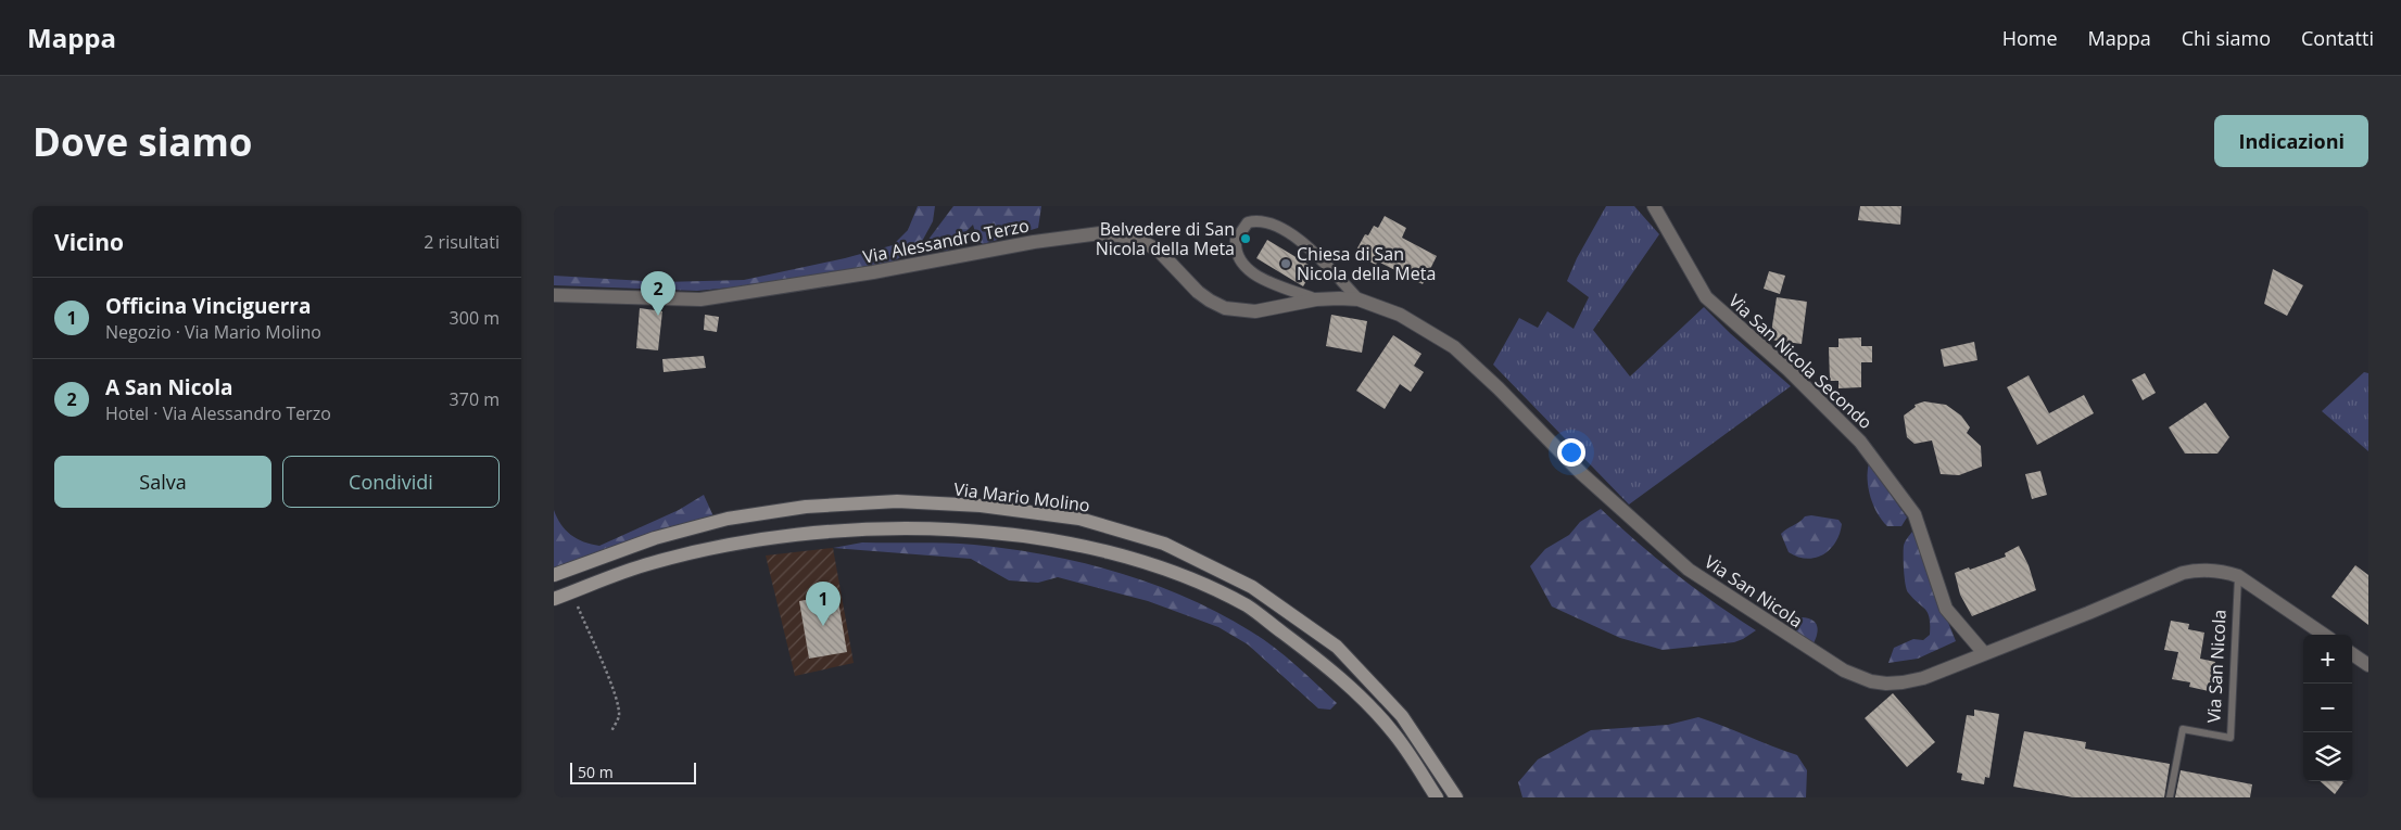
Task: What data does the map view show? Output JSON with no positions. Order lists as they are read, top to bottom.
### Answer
{
  "streets": {
    "main road": ["Via Mario Molino"],
    "street": ["Via Alessandro Terzo", "Via San Nicola Secondo", "Via San Nicola"]
  },
  "crossings": [
    ["Via Alessandro Terzo", "Via San Nicola"],
    ["Via San Nicola Secondo", "Via San Nicola"]
  ],
  "places": ["Belvedere di San Nicola della Meta", "Chiesa di San Nicola della Meta"],
  "scale_bar": "50 m",
  "page": {
    "header": "Mappa",
    "nav": [
      "Home",
      "Mappa",
      "Chi siamo",
      "Contatti"
    ],
    "buttons": [
      "Indicazioni",
      ["Salva", "Condividi"]
    ],
    "title": "Dove siamo",
    "heading": ["Vicino", "2 risultati"],
    "pins": ["2", "1"],
    "list": [
      {
        "mark": "1",
        "name": "Officina Vinciguerra",
        "note": "Negozio · Via Mario Molino",
        "value": "300 m"
      },
      {
        "mark": "2",
        "name": "A San Nicola",
        "note": "Hotel · Via Alessandro Terzo",
        "value": "370 m"
      }
    ],
    "map_buttons": ["+", "−"],
    "scale": "50 m"
  }
}
